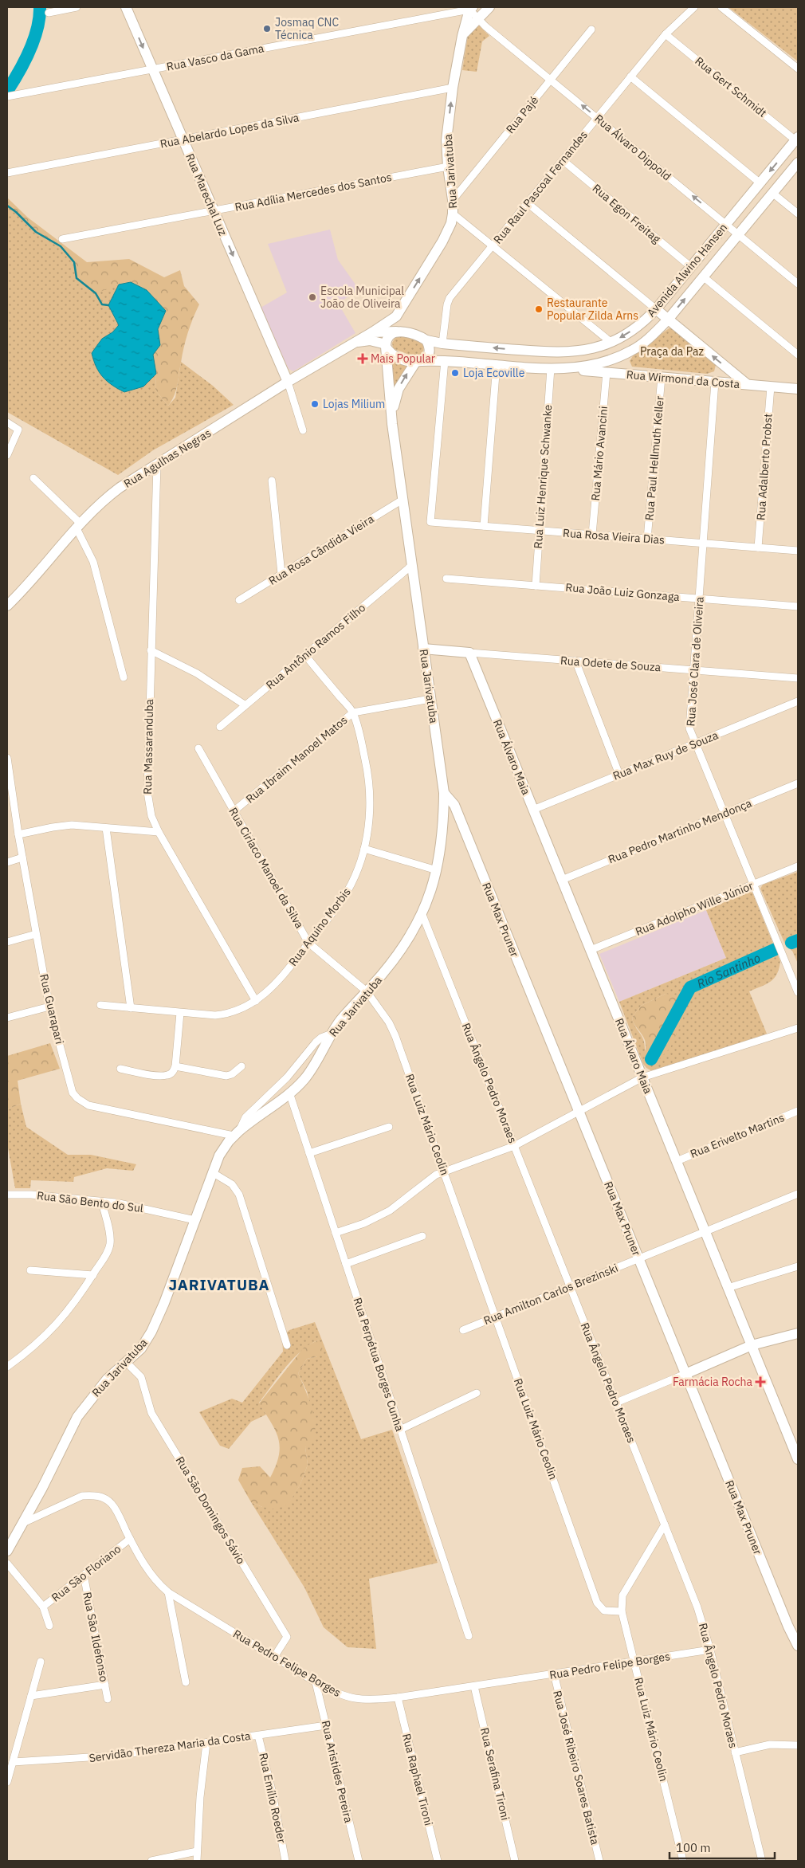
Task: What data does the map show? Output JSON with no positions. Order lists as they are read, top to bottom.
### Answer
{
  "streets": {
    "street": [
      "Rua Vasco da Gama",
      "Rua Gert Schmidt",
      "Rua Pajé",
      "Rua Abelardo Lopes da Silva",
      "Rua Álvaro Dippold",
      "Rua Jarivatuba",
      "Rua Raul Pascoal Fernandes",
      "Rua Adília Mercedes dos Santos",
      "Rua Marechal Luz",
      "Rua Egon Freitag",
      "Avenida Alwino Hansen",
      "Rua Wirmond da Costa",
      "Rua Mário Avancini",
      "Rua Agulhas Negras",
      "Rua Paul Hellmuth Keller",
      "Rua Adalberto Probst",
      "Rua Luiz Henrique Schwanke",
      "Rua Rosa Vieira Dias",
      "Rua Rosa Cândida Vieira",
      "Rua João Luiz Gonzaga",
      "Rua Antônio Ramos Filho",
      "Rua José Clara de Oliveira",
      "Rua Odete de Souza",
      "Rua Massaranduba",
      "Rua Max Ruy de Souza",
      "Rua Álvaro Maia",
      "Rua Ibraim Manoel Matos",
      "Rua Pedro Martinho Mendonça",
      "Rua Ciríaco Manoel da Silva",
      "Rua Adolpho Wille Júnior",
      "Rua Max Pruner",
      "Rua Aquino Morbis",
      "Rua Guarapari",
      "Rua Ângelo Pedro Moraes",
      "Rua Luiz Mário Ceolin",
      "Rua Erivelto Martins",
      "Rua São Bento do Sul",
      "Rua Amilton Carlos Brezinski",
      "Rua Perpétua Borges Cunha",
      "Rua São Domingos Sávio",
      "Rua São Floriano",
      "Rua São Ildefonso",
      "Rua Pedro Felipe Borges",
      "Servidão Thereza Maria da Costa",
      "Rua José Ribeiro Soares Batista",
      "Rua Aristides Pereira",
      "Rua Serafina Tironi",
      "Rua Raphael Tironi",
      "Rua Emílio Roeder"
    ]
  },
  "crossings": [
    ["Rua Vasco da Gama", "Rua Álvaro Dippold"],
    ["Rua Vasco da Gama", "Rua Jarivatuba"],
    ["Rua Vasco da Gama", "Rua Marechal Luz"],
    ["Rua Gert Schmidt", "Rua Raul Pascoal Fernandes"],
    ["Rua Gert Schmidt", "Avenida Alwino Hansen"],
    ["Rua Pajé", "Rua Álvaro Dippold"],
    ["Rua Pajé", "Rua Jarivatuba"],
    ["Rua Abelardo Lopes da Silva", "Rua Jarivatuba"],
    ["Rua Abelardo Lopes da Silva", "Rua Marechal Luz"],
    ["Rua Álvaro Dippold", "Rua Jarivatuba"],
    ["Rua Álvaro Dippold", "Rua Raul Pascoal Fernandes"],
    ["Rua Álvaro Dippold", "Avenida Alwino Hansen"],
    ["Rua Jarivatuba", "Rua Adília Mercedes dos Santos"],
    ["Rua Jarivatuba", "Avenida Alwino Hansen"],
    ["Rua Jarivatuba", "Rua Agulhas Negras"],
    ["Rua Jarivatuba", "Rua Rosa Cândida Vieira"],
    ["Rua Jarivatuba", "Rua Antônio Ramos Filho"],
    ["Rua Jarivatuba", "Rua Odete de Souza"],
    ["Rua Jarivatuba", "Rua Ibraim Manoel Matos"],
    ["Rua Jarivatuba", "Rua Ciríaco Manoel da Silva"],
    ["Rua Jarivatuba", "Rua Max Pruner"],
    ["Rua Jarivatuba", "Rua Guarapari"],
    ["Rua Jarivatuba", "Rua Ângelo Pedro Moraes"],
    ["Rua Jarivatuba", "Rua Luiz Mário Ceolin"],
    ["Rua Jarivatuba", "Rua São Bento do Sul"],
    ["Rua Jarivatuba", "Rua Perpétua Borges Cunha"],
    ["Rua Jarivatuba", "Rua São Domingos Sávio"],
    ["Rua Jarivatuba", "Rua Pedro Felipe Borges"],
    ["Rua Raul Pascoal Fernandes", "Rua Egon Freitag"],
    ["Rua Raul Pascoal Fernandes", "Avenida Alwino Hansen"],
    ["Rua Adília Mercedes dos Santos", "Rua Marechal Luz"],
    ["Rua Marechal Luz", "Rua Agulhas Negras"],
    ["Rua Egon Freitag", "Avenida Alwino Hansen"],
    ["Avenida Alwino Hansen", "Rua Wirmond da Costa"],
    ["Avenida Alwino Hansen", "Rua Agulhas Negras"],
    ["Avenida Alwino Hansen", "Rua Luiz Henrique Schwanke"],
    ["Avenida Alwino Hansen", "Rua Rosa Vieira Dias"],
    ["Rua Wirmond da Costa", "Rua Mário Avancini"],
    ["Rua Wirmond da Costa", "Rua Paul Hellmuth Keller"],
    ["Rua Wirmond da Costa", "Rua Adalberto Probst"],
    ["Rua Wirmond da Costa", "Rua José Clara de Oliveira"],
    ["Rua Mário Avancini", "Rua Rosa Vieira Dias"],
    ["Rua Agulhas Negras", "Rua Massaranduba"],
    ["Rua Paul Hellmuth Keller", "Rua Rosa Vieira Dias"],
    ["Rua Adalberto Probst", "Rua Rosa Vieira Dias"],
    ["Rua Luiz Henrique Schwanke", "Rua Rosa Vieira Dias"],
    ["Rua Luiz Henrique Schwanke", "Rua João Luiz Gonzaga"],
    ["Rua Rosa Vieira Dias", "Rua José Clara de Oliveira"],
    ["Rua João Luiz Gonzaga", "Rua José Clara de Oliveira"],
    ["Rua Antônio Ramos Filho", "Rua Aquino Morbis"],
    ["Rua José Clara de Oliveira", "Rua Odete de Souza"],
    ["Rua José Clara de Oliveira", "Rua Max Ruy de Souza"],
    ["Rua José Clara de Oliveira", "Rua Pedro Martinho Mendonça"],
    ["Rua José Clara de Oliveira", "Rua Adolpho Wille Júnior"],
    ["Rua Odete de Souza", "Rua Álvaro Maia"],
    ["Rua Massaranduba", "Rua Aquino Morbis"],
    ["Rua Max Ruy de Souza", "Rua Álvaro Maia"],
    ["Rua Álvaro Maia", "Rua Pedro Martinho Mendonça"],
    ["Rua Álvaro Maia", "Rua Adolpho Wille Júnior"],
    ["Rua Álvaro Maia", "Rua Erivelto Martins"],
    ["Rua Álvaro Maia", "Rua Amilton Carlos Brezinski"],
    ["Rua Ibraim Manoel Matos", "Rua Ciríaco Manoel da Silva"],
    ["Rua Ibraim Manoel Matos", "Rua Aquino Morbis"],
    ["Rua Ciríaco Manoel da Silva", "Rua Aquino Morbis"],
    ["Rua Ciríaco Manoel da Silva", "Rua Luiz Mário Ceolin"],
    ["Rua Max Pruner", "Rua Amilton Carlos Brezinski"],
    ["Rua Ângelo Pedro Moraes", "Rua Amilton Carlos Brezinski"],
    ["Rua Ângelo Pedro Moraes", "Rua Pedro Felipe Borges"],
    ["Rua Luiz Mário Ceolin", "Rua Amilton Carlos Brezinski"],
    ["Rua Luiz Mário Ceolin", "Rua Pedro Felipe Borges"],
    ["Rua São Domingos Sávio", "Rua Pedro Felipe Borges"],
    ["Rua São Floriano", "Rua São Ildefonso"],
    ["Rua São Floriano", "Rua Pedro Felipe Borges"],
    ["Rua Pedro Felipe Borges", "Rua José Ribeiro Soares Batista"],
    ["Rua Pedro Felipe Borges", "Rua Aristides Pereira"],
    ["Rua Pedro Felipe Borges", "Rua Serafina Tironi"],
    ["Rua Pedro Felipe Borges", "Rua Raphael Tironi"],
    ["Servidão Thereza Maria da Costa", "Rua Aristides Pereira"],
    ["Servidão Thereza Maria da Costa", "Rua Emílio Roeder"]
  ],
  "one_way": ["Rua Marechal Luz"],
  "districts": ["JARIVATUBA"],
  "water": ["Rio Santinho"],
  "parks": ["Praça da Paz"],
  "places": {
    "other": [
      "Josmaq CNC Técnica",
      "Escola Municipal João de Oliveira",
      "Restaurante Popular Zilda Arns",
      "Loja Ecoville",
      "Lojas Milium"
    ],
    "health": ["Mais Popular", "Farmácia Rocha"]
  },
  "scale_bar": "100 m"
}
